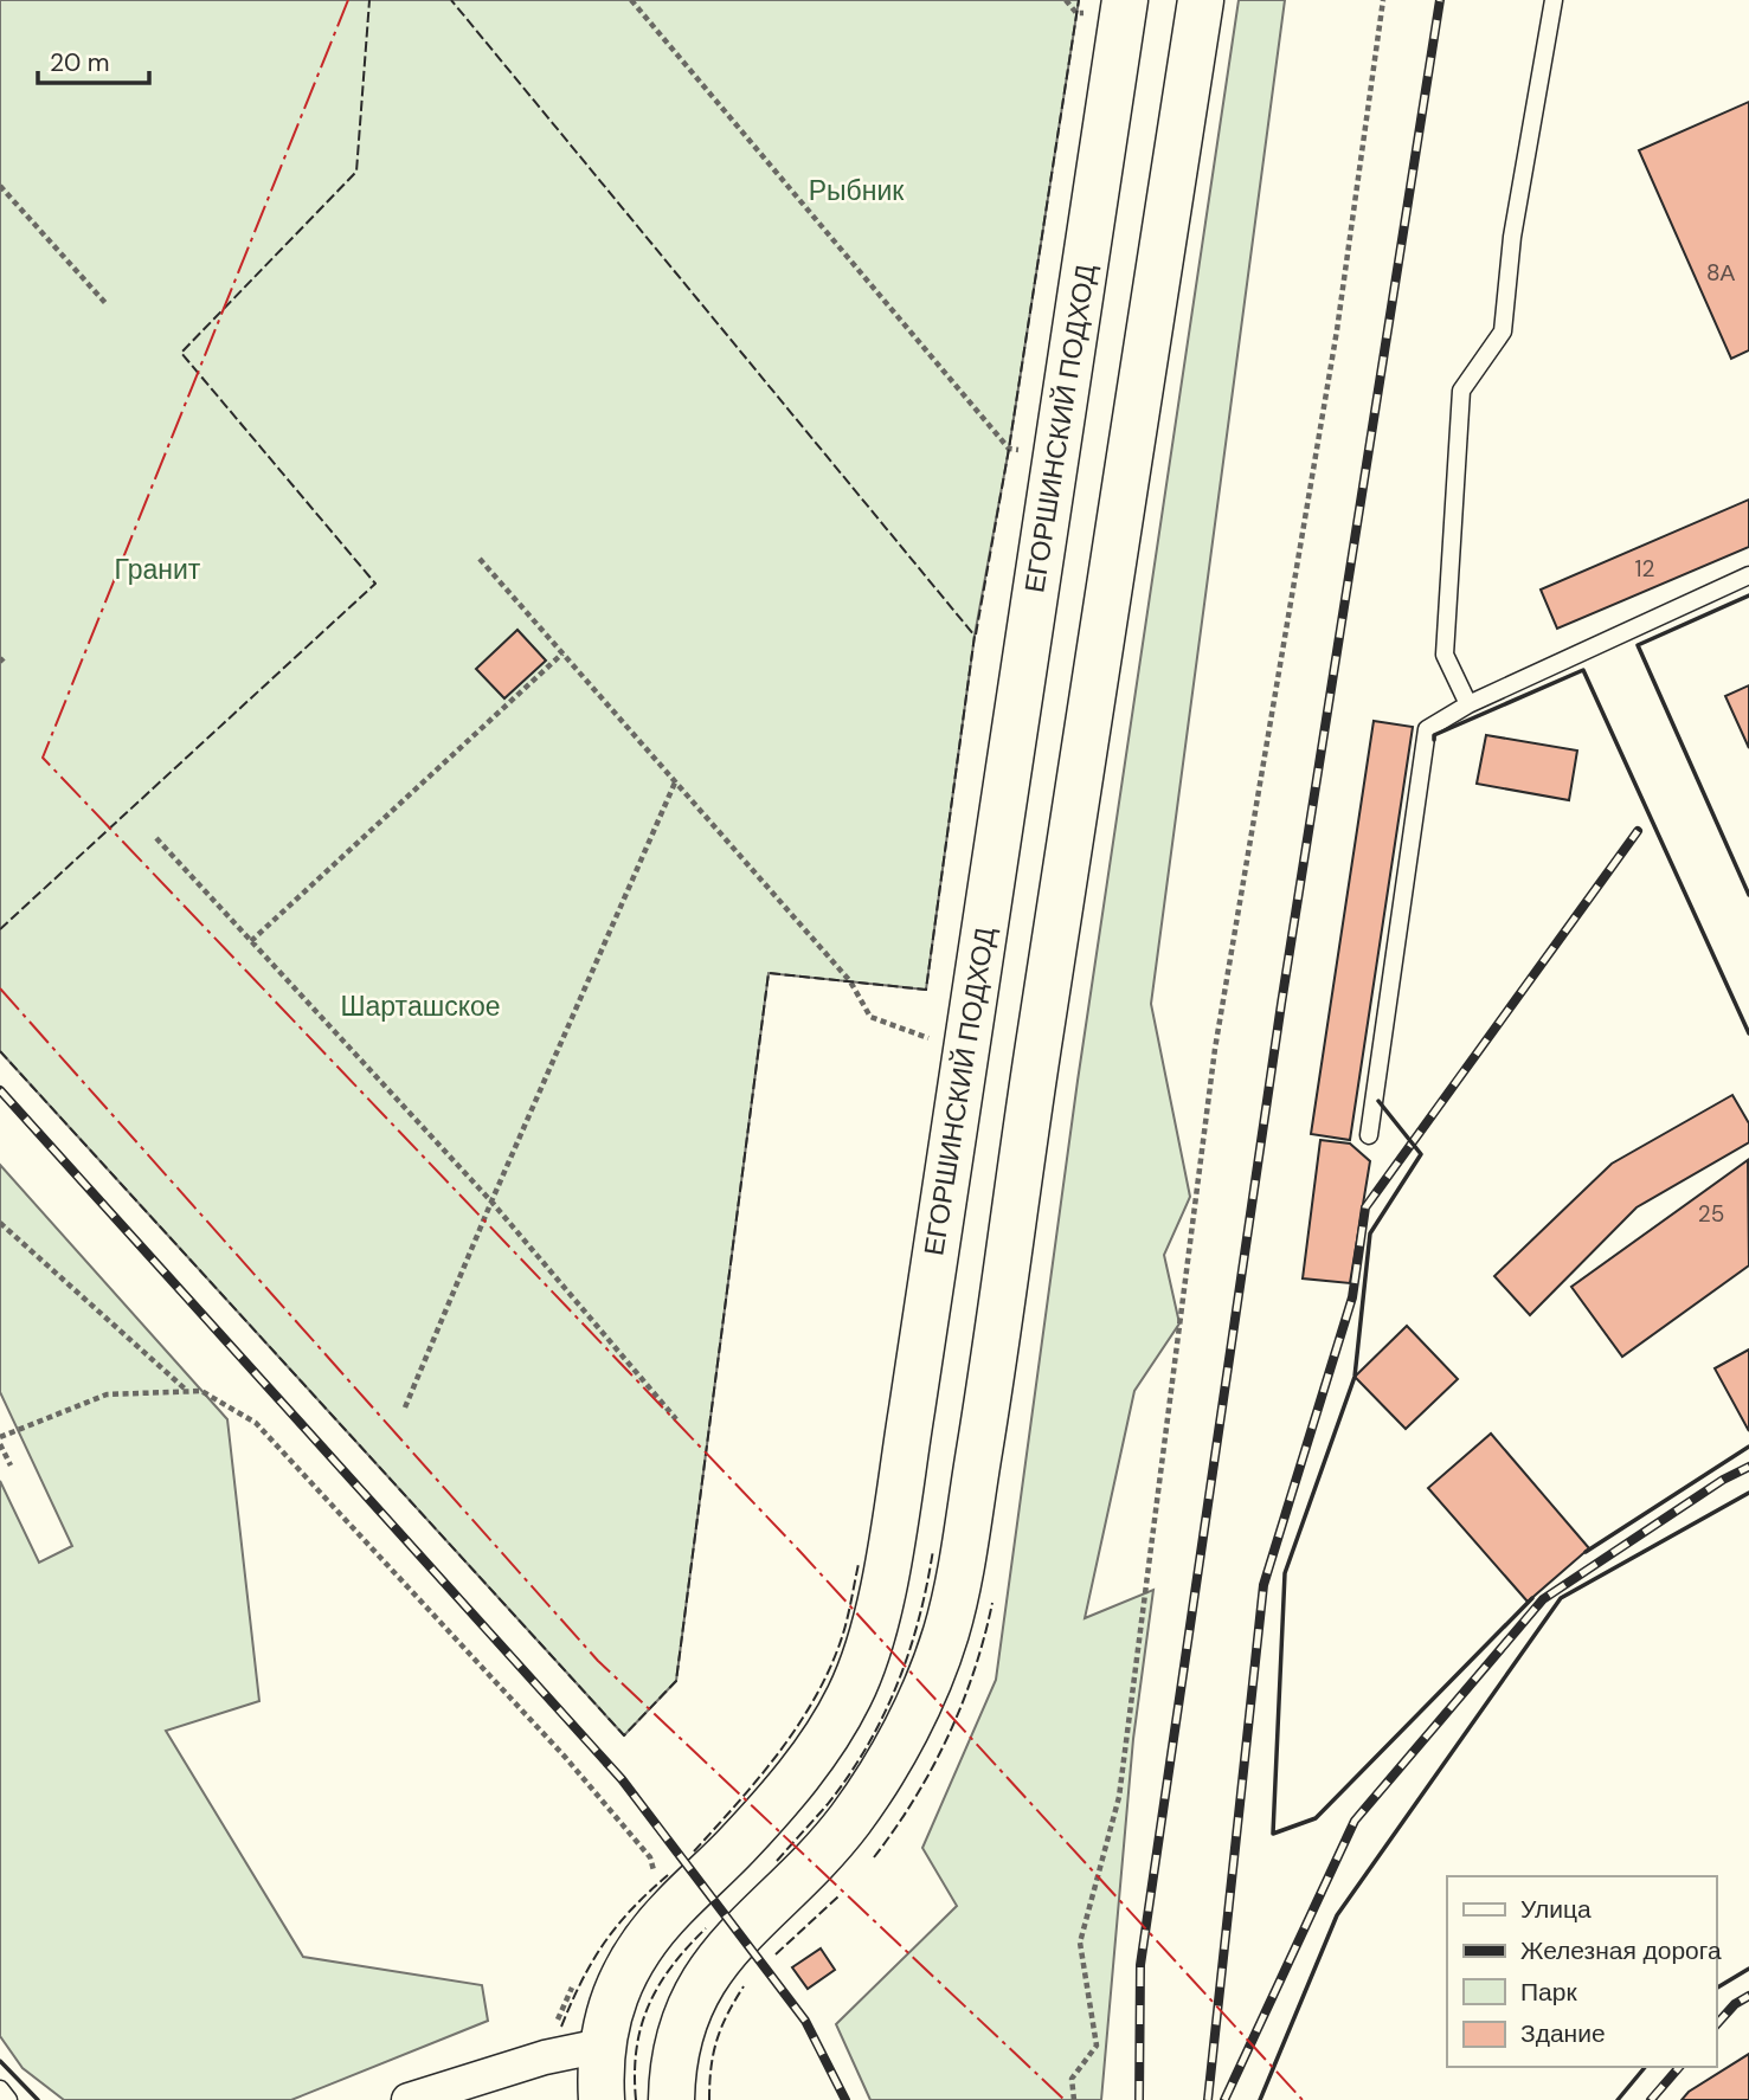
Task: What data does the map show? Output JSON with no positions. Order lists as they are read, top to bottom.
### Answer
{
  "streets": {
    "main road": ["ЕГОРШИНСКИЙ ПОДХОД"]
  },
  "parks": ["Рыбник", "Гранит", "Шарташское"],
  "house_numbers": ["8А", "12", "25"],
  "legend": [
    "Улица",
    "Железная дорога",
    "Парк",
    "Здание"
  ],
  "scale_bar": "20 m"
}
